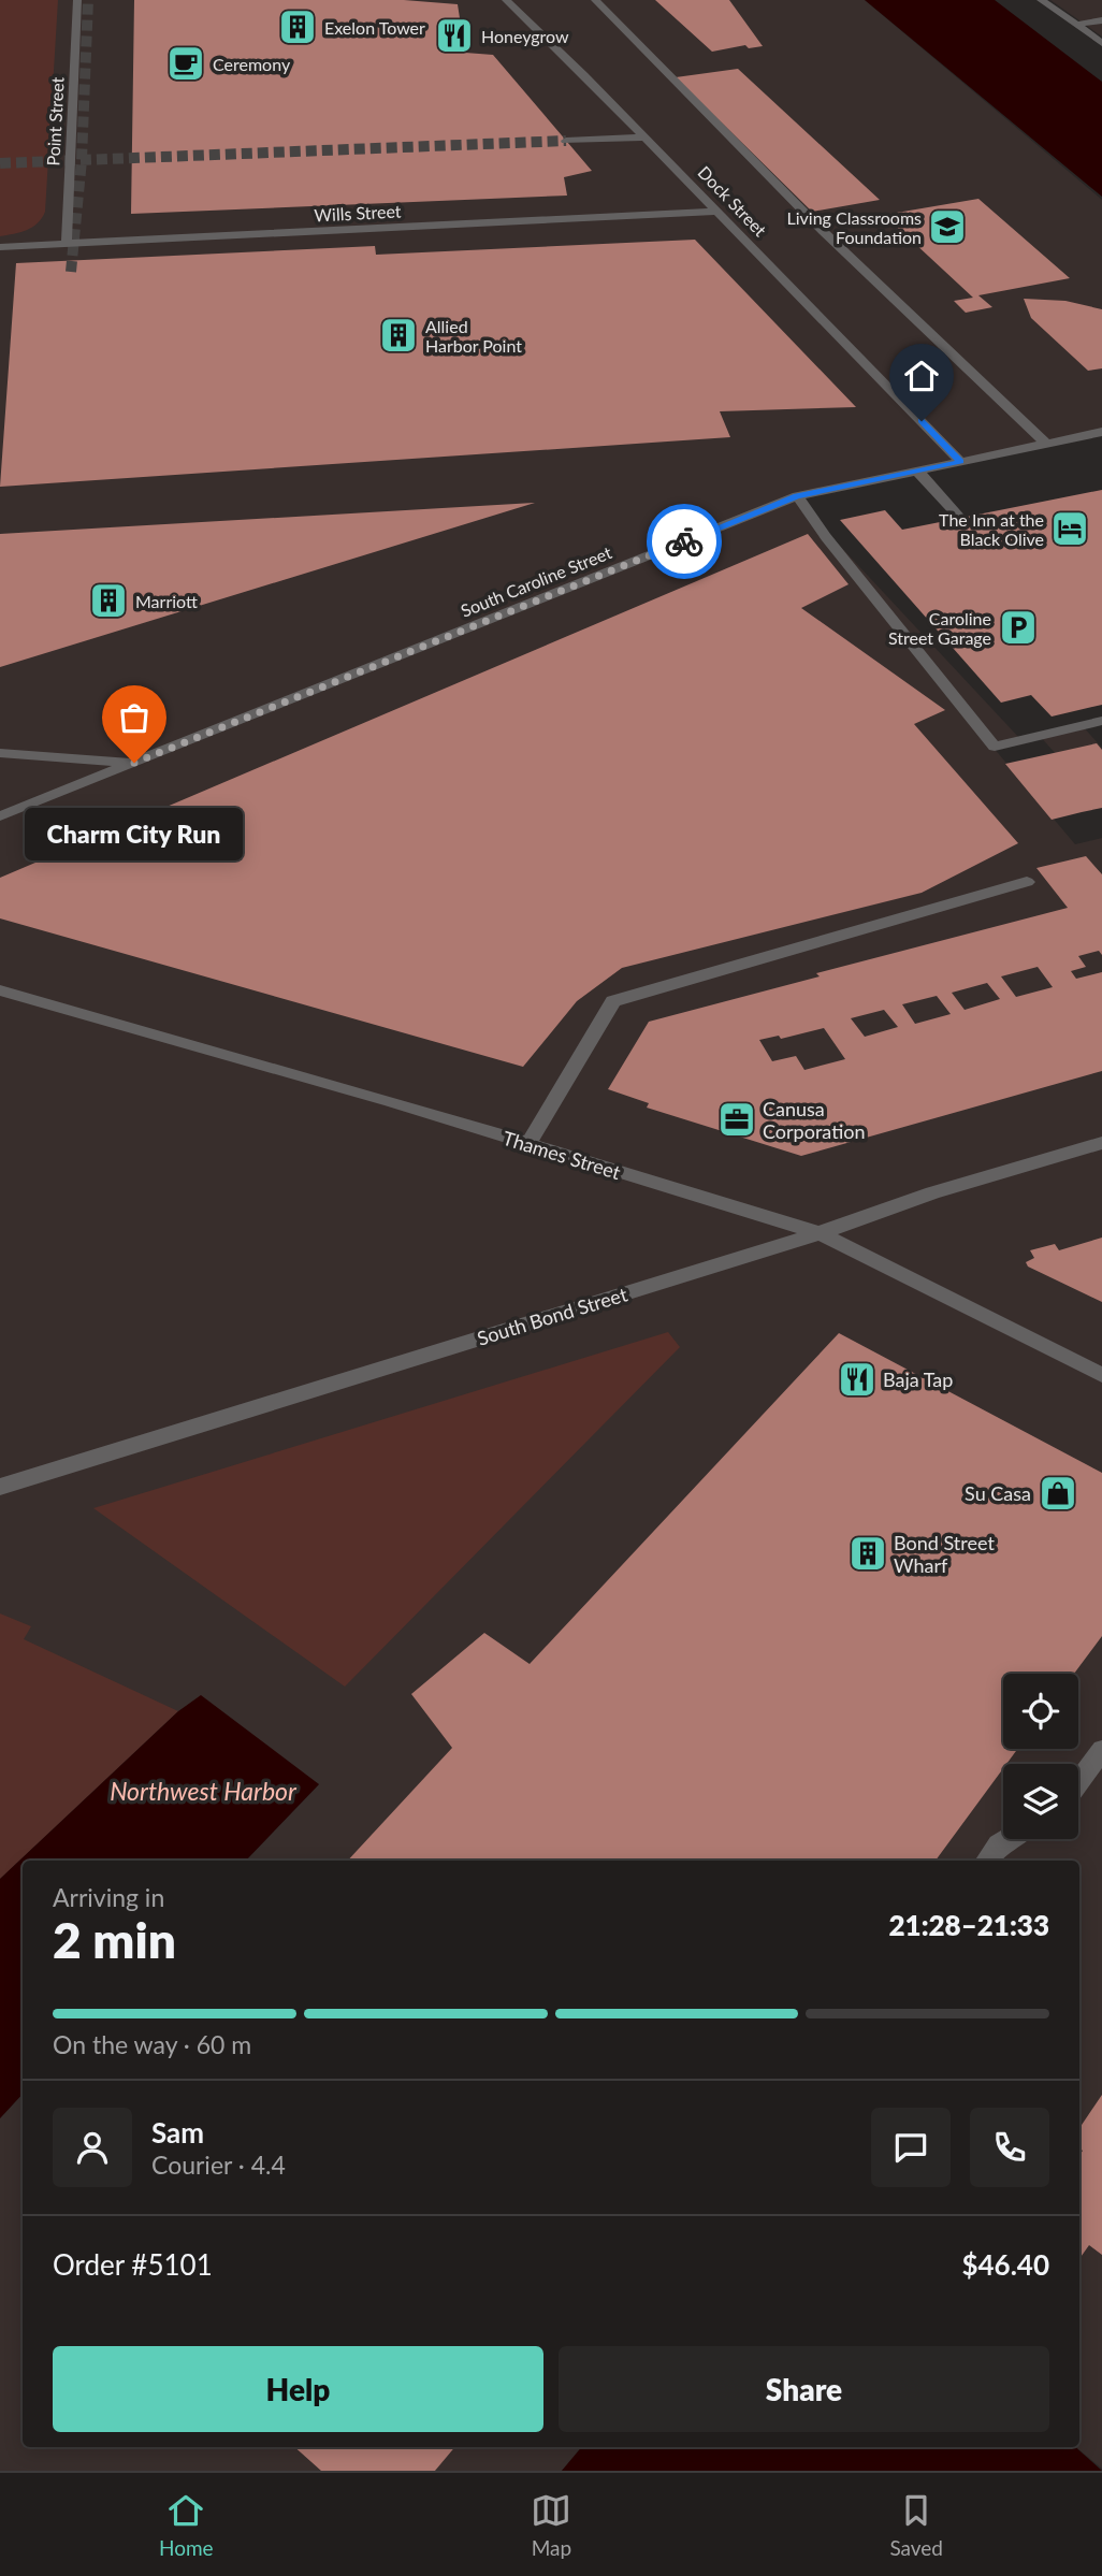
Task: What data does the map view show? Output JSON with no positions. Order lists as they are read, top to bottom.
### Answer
{
  "streets": {
    "street": [
      "Point Street",
      "Dock Street",
      "Wills Street",
      "South Caroline Street",
      "Thames Street",
      "South Bond Street"
    ]
  },
  "crossings": [
    ["Point Street", "Wills Street"],
    ["Dock Street", "Wills Street"],
    ["Dock Street", "South Caroline Street"],
    ["Thames Street", "South Bond Street"]
  ],
  "water": ["Northwest Harbor"],
  "places": {
    "building": [
      "Exelon Tower",
      "Allied Harbor Point",
      "Marriott",
      "Bond Street Wharf"
    ],
    "restaurant": ["Honeygrow", "Baja Tap"],
    "cafe": ["Ceremony"],
    "school or university": ["Living Classrooms Foundation"],
    "hotel": ["The Inn at the Black Olive"],
    "parking": ["Caroline Street Garage"],
    "other": ["Charm City Run"],
    "office": ["Canusa Corporation"],
    "shop": ["Su Casa"]
  },
  "page": {
    "bubble": "Charm City Run",
    "heading": ["2 min", "Arriving in", "21:28–21:33"],
    "panel": [
      "Sam",
      "Courier · 4.4",
      "Order #5101",
      "$46.40"
    ],
    "bar": "On the way · 60 m",
    "buttons": ["Help", "Share"],
    "tabs": ["Home", "Map", "Saved"]
  }
}
